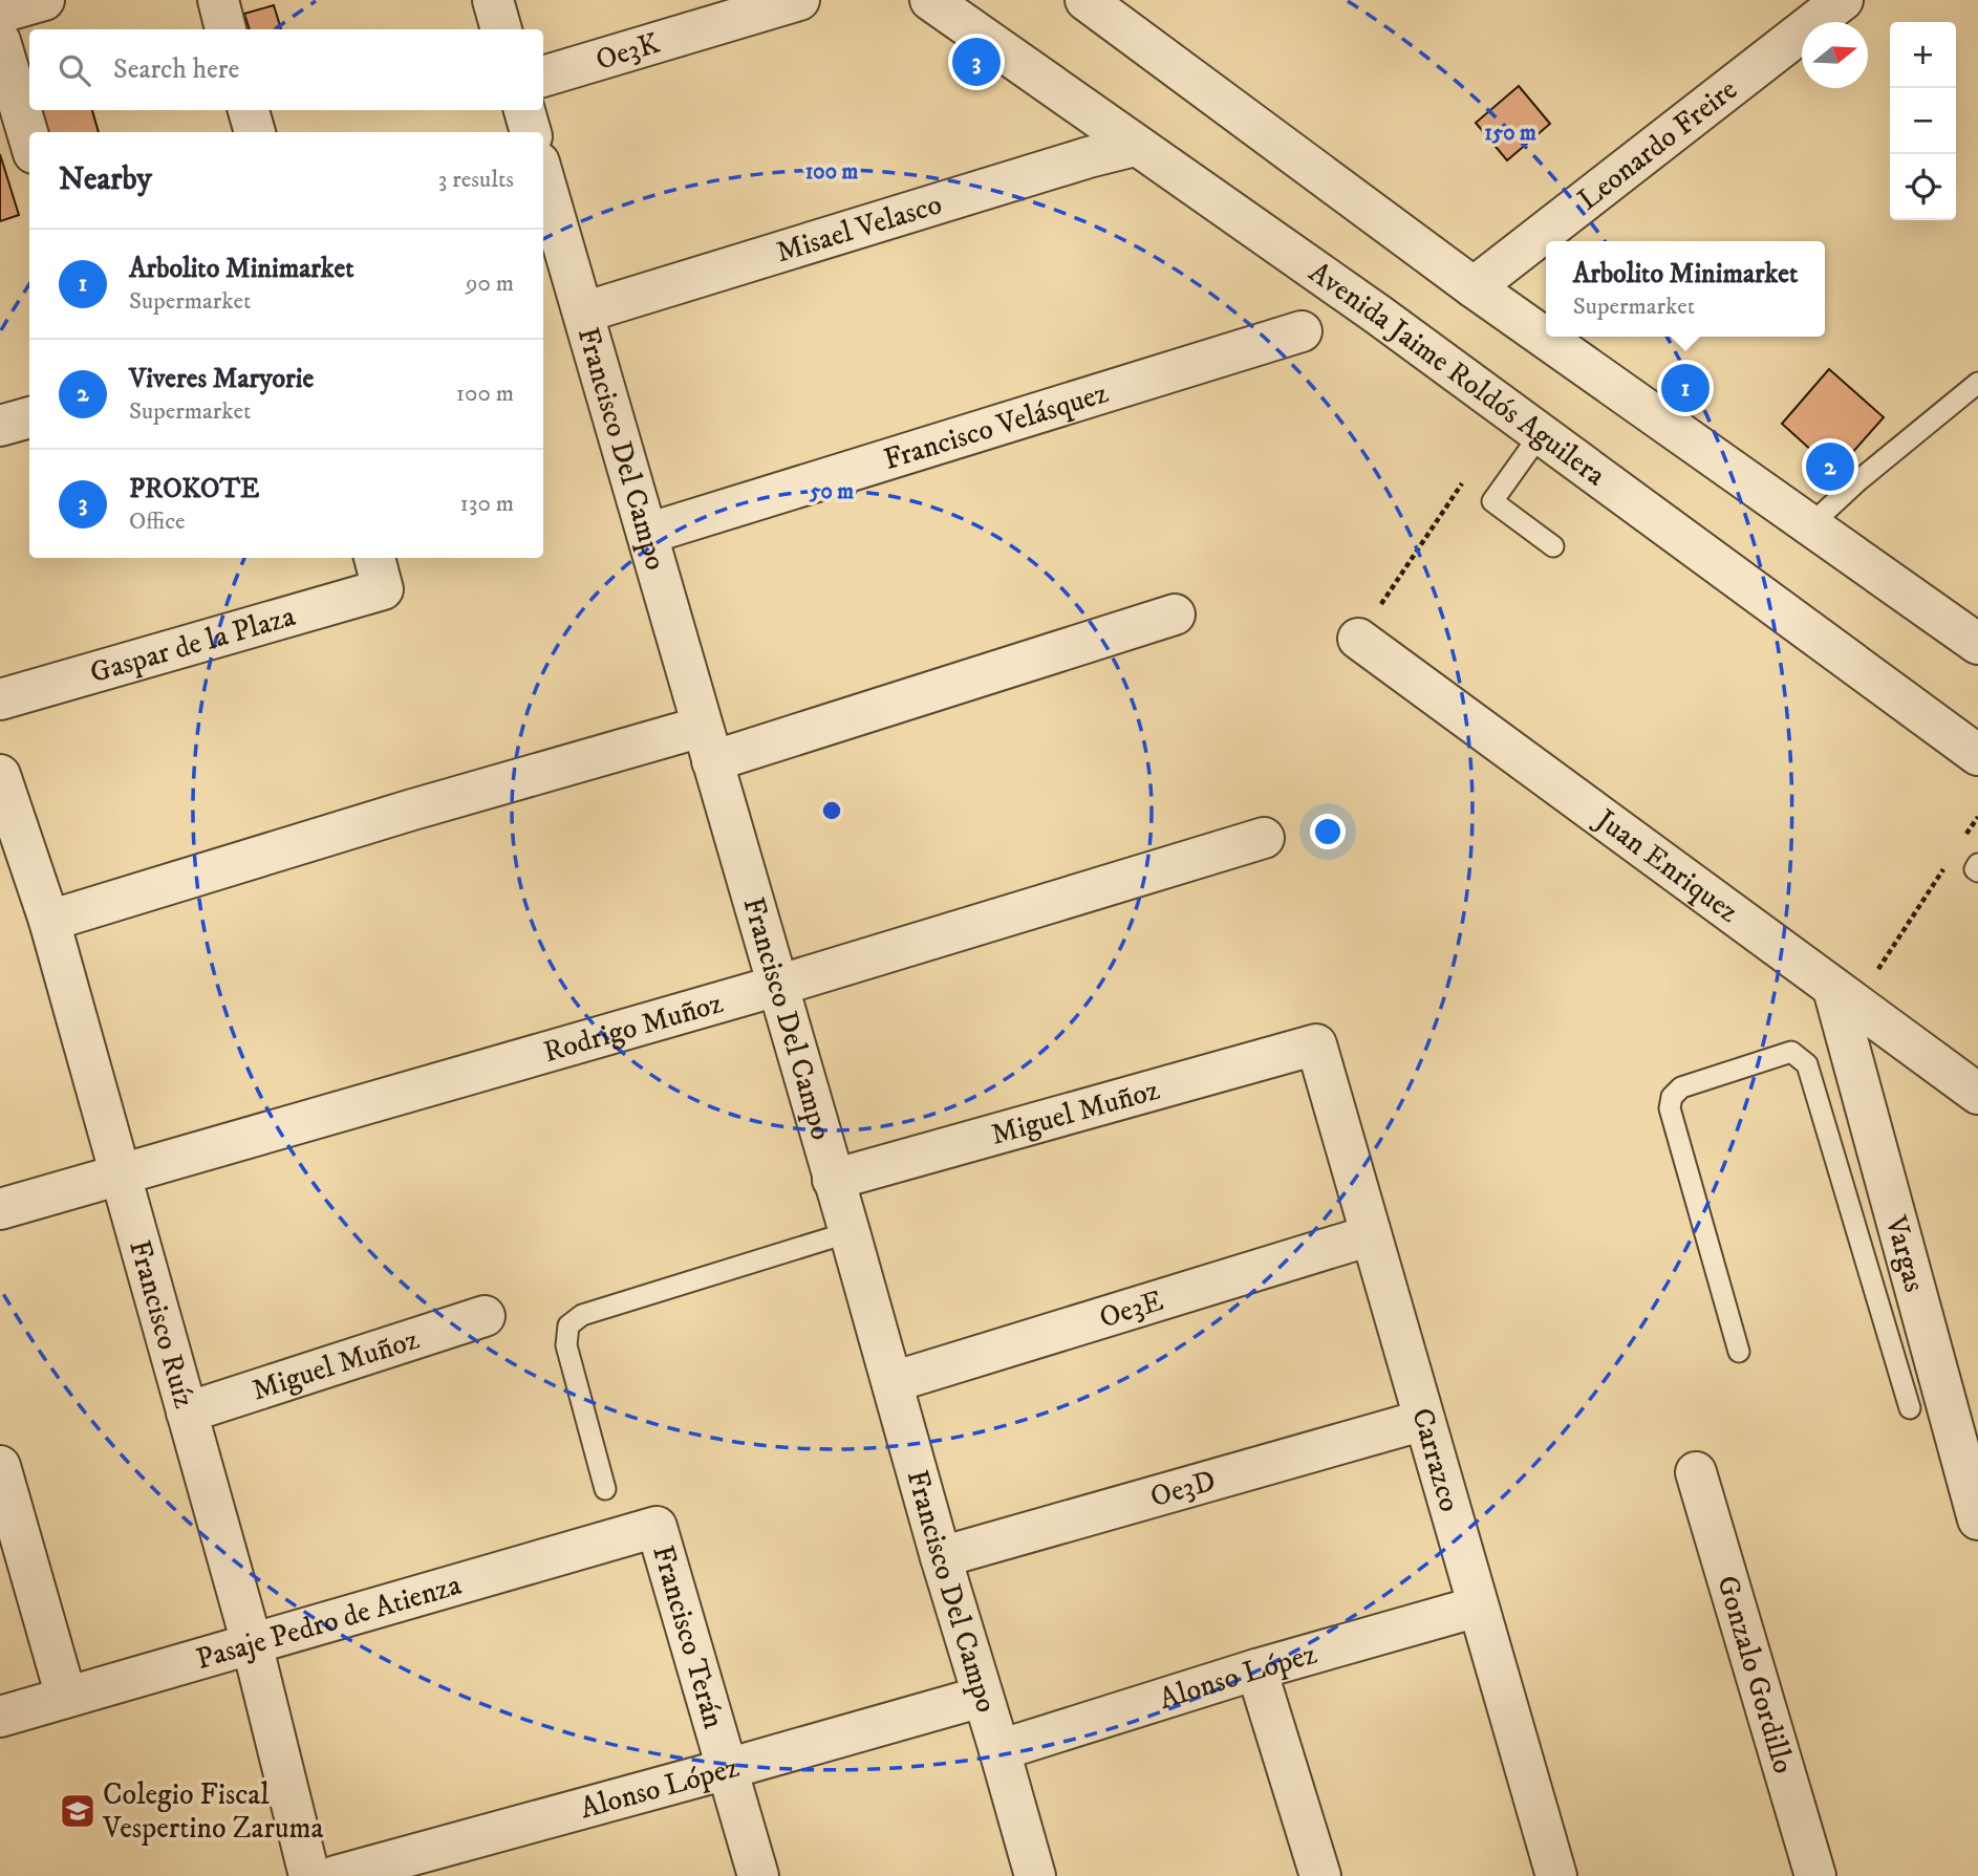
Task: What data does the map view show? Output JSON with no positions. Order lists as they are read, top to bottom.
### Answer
{
  "streets": {
    "street": [
      "Oe3K",
      "Leonardo Freire",
      "Misael Velasco",
      "Avenida Jaime Roldós Aguilera",
      "Francisco Velásquez",
      "Francisco Del Campo",
      "Gaspar de la Plaza",
      "Juan Enriquez",
      "Rodrigo Muñoz",
      "Miguel Muñoz",
      "Vargas",
      "Oe3E",
      "Francisco Ruíz",
      "Carrazco",
      "Oe3D",
      "Pasaje Pedro de Atienza",
      "Francisco Terán",
      "Gonzalo Gordillo",
      "Alonso López"
    ]
  },
  "crossings": [
    ["Misael Velasco", "Avenida Jaime Roldós Aguilera"],
    ["Misael Velasco", "Francisco Del Campo"],
    ["Francisco Velásquez", "Francisco Del Campo"],
    ["Francisco Del Campo", "Rodrigo Muñoz"],
    ["Francisco Del Campo", "Miguel Muñoz"],
    ["Francisco Del Campo", "Oe3E"],
    ["Francisco Del Campo", "Oe3D"],
    ["Francisco Del Campo", "Alonso López"],
    ["Juan Enriquez", "Vargas"],
    ["Rodrigo Muñoz", "Francisco Ruíz"],
    ["Miguel Muñoz", "Francisco Ruíz"],
    ["Miguel Muñoz", "Carrazco"],
    ["Oe3E", "Carrazco"],
    ["Francisco Ruíz", "Pasaje Pedro de Atienza"],
    ["Carrazco", "Oe3D"],
    ["Carrazco", "Alonso López"],
    ["Pasaje Pedro de Atienza", "Francisco Terán"],
    ["Francisco Terán", "Alonso López"]
  ],
  "places": {
    "school or university": ["Colegio Fiscal Vespertino Zaruma"]
  },
  "north": "right",
  "page": {
    "map_buttons": ["+", "−"],
    "search": "Search here",
    "pins": ["3", "1", "2"],
    "heading": ["Nearby", "3 results"],
    "list": [
      {
        "mark": "1",
        "name": "Arbolito Minimarket",
        "note": "Supermarket",
        "value": "90 m"
      },
      {
        "mark": "2",
        "name": "Viveres Maryorie",
        "note": "Supermarket",
        "value": "100 m"
      },
      {
        "mark": "3",
        "name": "PROKOTE",
        "note": "Office",
        "value": "130 m"
      }
    ],
    "popup": ["Arbolito Minimarket", "Supermarket"]
  },
  "rings": ["150 m", "100 m", "50 m"]
}
